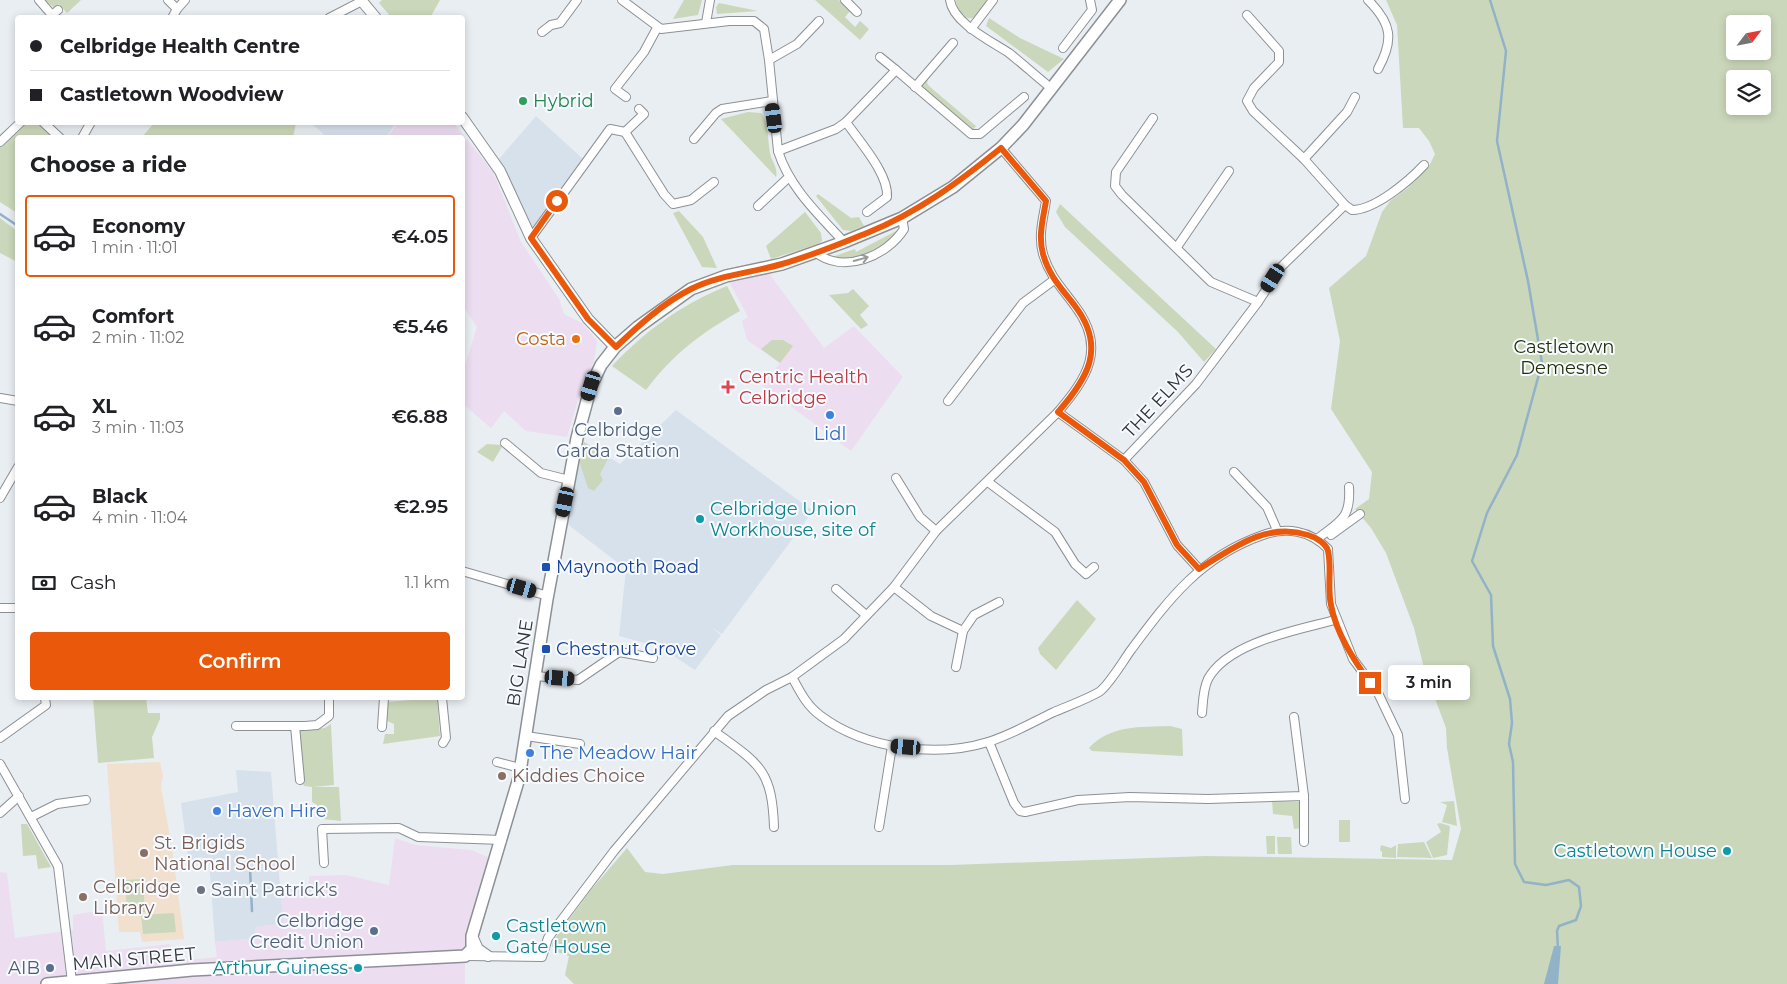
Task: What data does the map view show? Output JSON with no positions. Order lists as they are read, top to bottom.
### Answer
{
  "streets": {
    "main road": ["BIG LANE", "MAIN STREET"],
    "street": ["THE ELMS"]
  },
  "crossings": [
    ["BIG LANE", "MAIN STREET"]
  ],
  "parks": ["Castletown Demesne"],
  "places": {
    "other": [
      "Hybrid",
      "Costa",
      "Celbridge Garda Station",
      "Lidl",
      "Celbridge Union Workhouse, site of",
      "The Meadow Hair",
      "Kiddies Choice",
      "Haven Hire",
      "Castletown House",
      "St. Brigids National School",
      "Saint Patrick's",
      "Celbridge Library",
      "Celbridge Credit Union",
      "Castletown Gate House",
      "AIB",
      "Arthur Guiness"
    ],
    "health": ["Centric Health Celbridge"],
    "transit": ["Maynooth Road", "Chestnut Grove"]
  },
  "north": "top right",
  "page": {
    "banner": ["Celbridge Health Centre", "Castletown Woodview"],
    "heading": "Choose a ride",
    "list": [
      {
        "name": "Economy",
        "note": "1 min · 11:01",
        "value": "€4.05"
      },
      {
        "name": "Comfort",
        "note": "2 min · 11:02",
        "value": "€5.46"
      },
      {
        "name": "XL",
        "note": "3 min · 11:03",
        "value": "€6.88"
      },
      {
        "name": "Black",
        "note": "4 min · 11:04",
        "value": "€2.95"
      }
    ],
    "pay": ["Cash", "1.1 km"],
    "buttons": "Confirm",
    "bubble": "3 min"
  }
}
